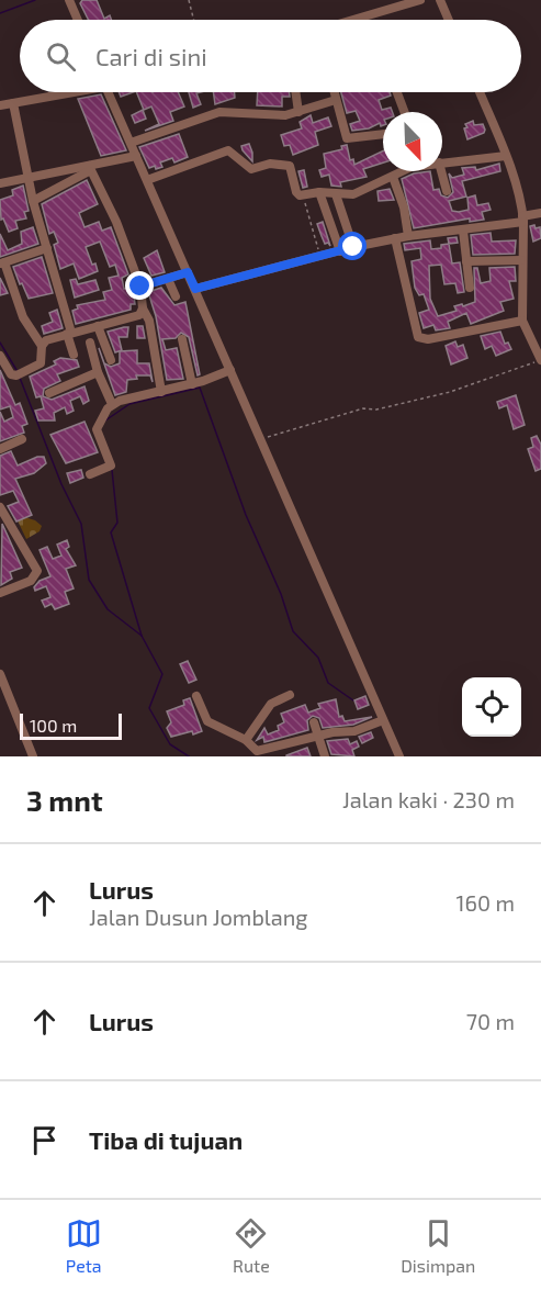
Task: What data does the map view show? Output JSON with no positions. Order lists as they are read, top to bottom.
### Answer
{
  "scale_bar": "100 m",
  "north": "bottom right",
  "page": {
    "search": "Cari di sini",
    "scale": "100 m",
    "heading": ["3 mnt", "Jalan kaki · 230 m"],
    "list": [
      ["Lurus", "Jalan Dusun Jomblang", "160 m"],
      ["Lurus", "70 m"],
      "Tiba di tujuan"
    ],
    "nav": ["Peta", "Rute", "Disimpan"]
  }
}
